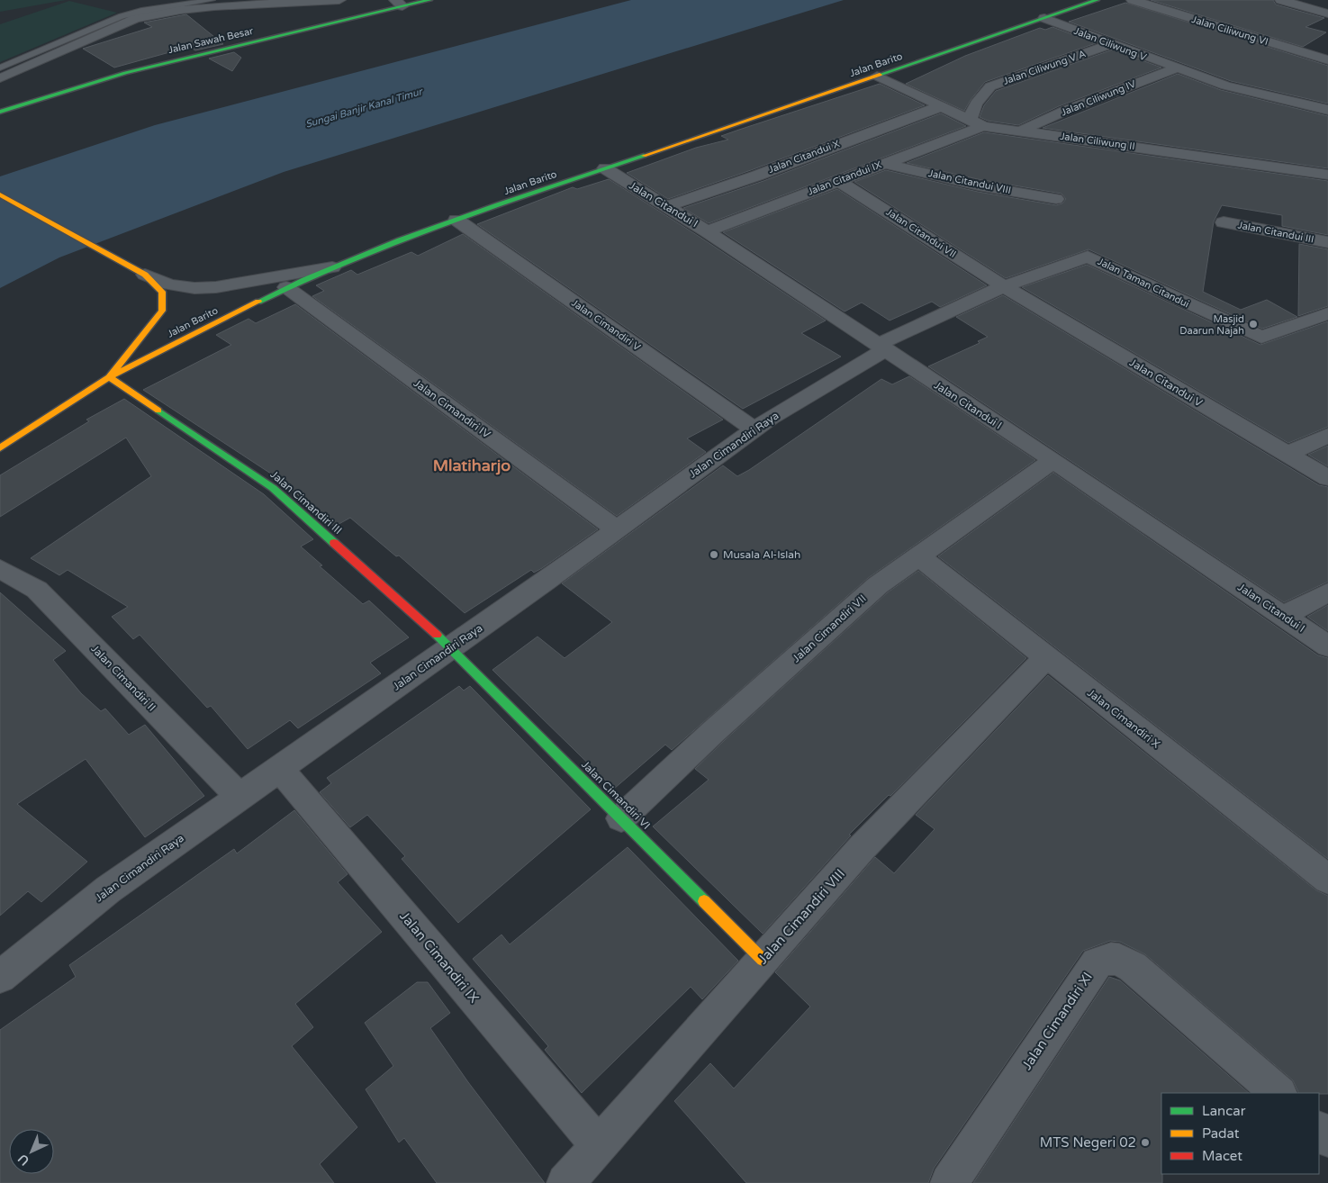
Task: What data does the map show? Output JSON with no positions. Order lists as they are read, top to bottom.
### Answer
{
  "streets": {
    "street": [
      "Jalan Ciliwung VI",
      "Jalan Sawah Besar",
      "Jalan Ciliwung V",
      "Jalan Barito",
      "Jalan Ciliwung V A",
      "Jalan Ciliwung IV",
      "Jalan Ciliwung II",
      "Jalan Citandui X",
      "Jalan Citandui IX",
      "Jalan Citandui VIII",
      "Jalan Citandui I",
      "Jalan Citandui III",
      "Jalan Citandui VII",
      "Jalan Taman Citandui",
      "Jalan Cimandiri V",
      "Jalan Citandui V",
      "Jalan Cimandiri IV",
      "Jalan Cimandiri Raya",
      "Jalan Cimandiri III",
      "Jalan Cimandiri VII",
      "Jalan Cimandiri II",
      "Jalan Cimandiri X",
      "Jalan Cimandiri VI",
      "Jalan Cimandiri VIII",
      "Jalan Cimandiri IX",
      "Jalan Cimandiri XI"
    ]
  },
  "crossings": [
    ["Jalan Ciliwung V", "Jalan Barito"],
    ["Jalan Ciliwung V", "Jalan Ciliwung V A"],
    ["Jalan Ciliwung V", "Jalan Ciliwung IV"],
    ["Jalan Barito", "Jalan Ciliwung II"],
    ["Jalan Barito", "Jalan Citandui I"],
    ["Jalan Barito", "Jalan Cimandiri V"],
    ["Jalan Barito", "Jalan Cimandiri IV"],
    ["Jalan Barito", "Jalan Cimandiri III"],
    ["Jalan Ciliwung V A", "Jalan Ciliwung II"],
    ["Jalan Ciliwung V A", "Jalan Citandui IX"],
    ["Jalan Ciliwung IV", "Jalan Ciliwung II"],
    ["Jalan Ciliwung II", "Jalan Citandui X"],
    ["Jalan Ciliwung II", "Jalan Citandui IX"],
    ["Jalan Citandui X", "Jalan Citandui I"],
    ["Jalan Citandui IX", "Jalan Citandui VIII"],
    ["Jalan Citandui IX", "Jalan Citandui I"],
    ["Jalan Citandui IX", "Jalan Citandui VII"],
    ["Jalan Citandui I", "Jalan Cimandiri Raya"],
    ["Jalan Citandui I", "Jalan Cimandiri VII"],
    ["Jalan Citandui VII", "Jalan Citandui V"],
    ["Jalan Citandui VII", "Jalan Cimandiri Raya"],
    ["Jalan Taman Citandui", "Jalan Cimandiri Raya"],
    ["Jalan Cimandiri V", "Jalan Cimandiri Raya"],
    ["Jalan Citandui V", "Jalan Cimandiri Raya"],
    ["Jalan Cimandiri IV", "Jalan Cimandiri Raya"],
    ["Jalan Cimandiri Raya", "Jalan Cimandiri III"],
    ["Jalan Cimandiri Raya", "Jalan Cimandiri II"],
    ["Jalan Cimandiri Raya", "Jalan Cimandiri VI"],
    ["Jalan Cimandiri Raya", "Jalan Cimandiri IX"],
    ["Jalan Cimandiri III", "Jalan Cimandiri VI"],
    ["Jalan Cimandiri VII", "Jalan Cimandiri X"],
    ["Jalan Cimandiri VII", "Jalan Cimandiri VI"],
    ["Jalan Cimandiri X", "Jalan Cimandiri VIII"],
    ["Jalan Cimandiri VI", "Jalan Cimandiri VIII"],
    ["Jalan Cimandiri VIII", "Jalan Cimandiri IX"]
  ],
  "districts": ["Mlatiharjo"],
  "water": ["Sungai Banjir Kanal Timur"],
  "places": ["Masjid Daarun Najah", "Musala Al-Islah", "MTS Negeri 02"],
  "legend": ["Lancar", "Padat", "Macet"],
  "north": "bottom left"
}
